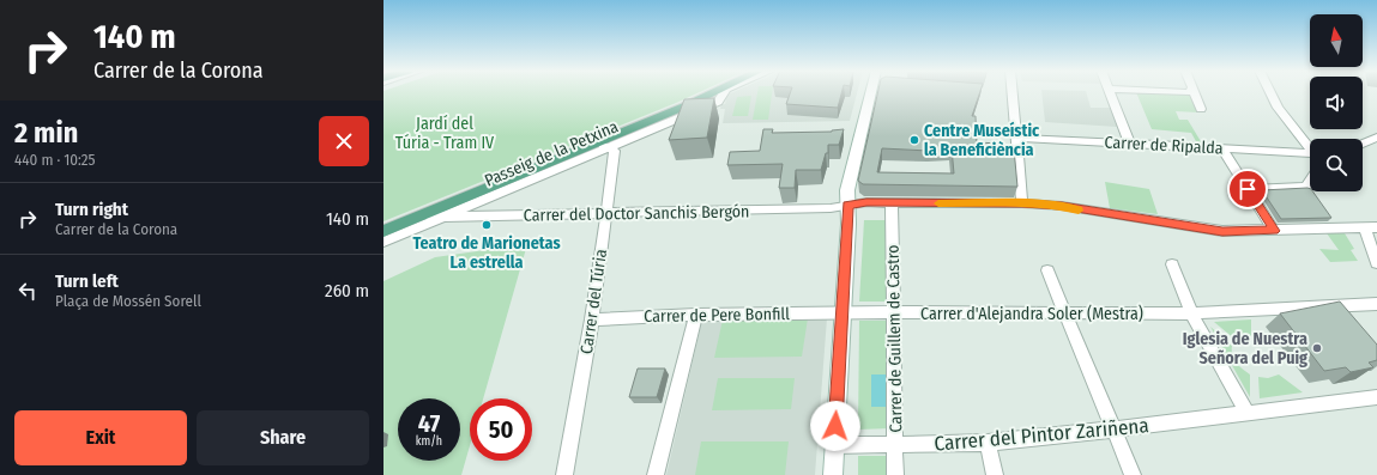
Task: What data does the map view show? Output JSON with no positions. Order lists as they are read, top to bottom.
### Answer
{
  "streets": {
    "main road": ["Passeig de la Petxina"],
    "street": [
      "Carrer de Ripalda",
      "Carrer del Doctor Sanchis Bergón",
      "Carrer del Túria",
      "Carrer d'Alejandra Soler (Mestra)",
      "Carrer de Pere Bonfill",
      "Carrer de Guillem de Castro",
      "Carrer del Pintor Zariñena"
    ]
  },
  "crossings": [
    ["Passeig de la Petxina", "Carrer del Doctor Sanchis Bergón"],
    ["Passeig de la Petxina", "Carrer del Túria"],
    ["Carrer del Doctor Sanchis Bergón", "Carrer del Túria"],
    ["Carrer del Doctor Sanchis Bergón", "Carrer de Guillem de Castro"],
    ["Carrer del Túria", "Carrer de Pere Bonfill"],
    ["Carrer d'Alejandra Soler (Mestra)", "Carrer de Pere Bonfill"],
    ["Carrer d'Alejandra Soler (Mestra)", "Carrer de Guillem de Castro"],
    ["Carrer de Guillem de Castro", "Carrer del Pintor Zariñena"]
  ],
  "parks": ["Jardí del Túria - Tram IV"],
  "places": ["Centre Museístic la Beneficiència", "Teatro de Marionetas La estrella", "Iglesia de Nuestra Señora del Puig"],
  "north": "top",
  "page": {
    "turn": ["140 m", "Carrer de la Corona"],
    "heading": ["2 min", "440 m · 10:25"],
    "list": [
      {
        "name": "Turn right",
        "note": "Carrer de la Corona",
        "value": "140 m"
      },
      {
        "name": "Turn left",
        "note": "Plaça de Mossén Sorell",
        "value": "260 m"
      }
    ],
    "speed": "47 km/h",
    "limit": "50",
    "buttons": ["Exit", "Share"]
  }
}
